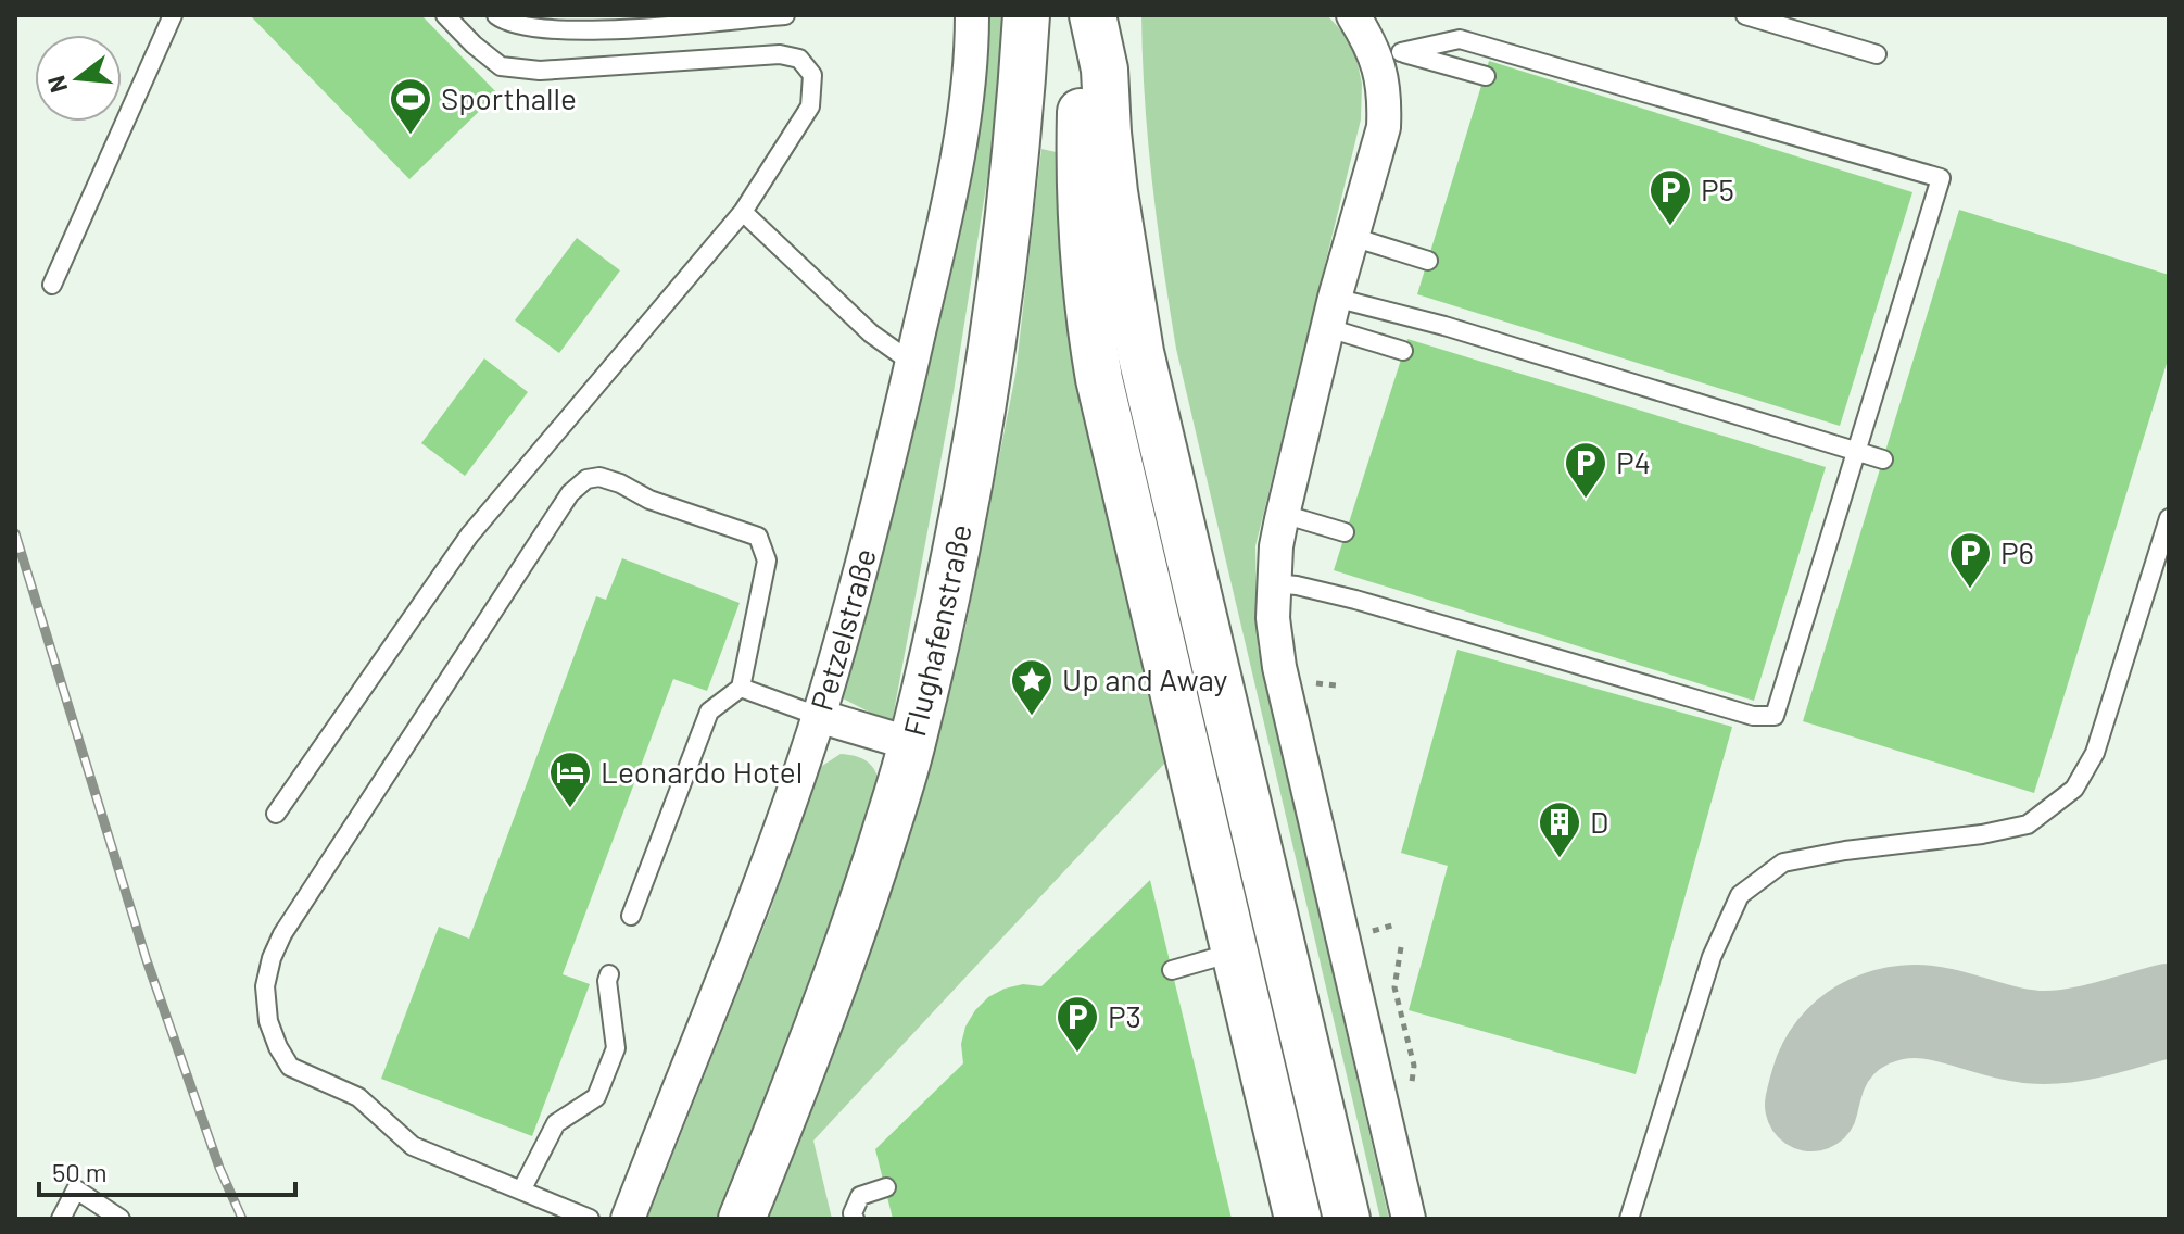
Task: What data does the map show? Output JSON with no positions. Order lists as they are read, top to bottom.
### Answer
{
  "streets": {
    "main road": ["Flughafenstraße"],
    "street": ["Petzelstraße"]
  },
  "places": {
    "sports": ["Sporthalle"],
    "parking": [
      "P5",
      "P4",
      "P6",
      "P3"
    ],
    "place": ["Up and Away"],
    "hotel": ["Leonardo Hotel"],
    "building": ["D"]
  },
  "scale_bar": "50 m",
  "north": "left"
}
